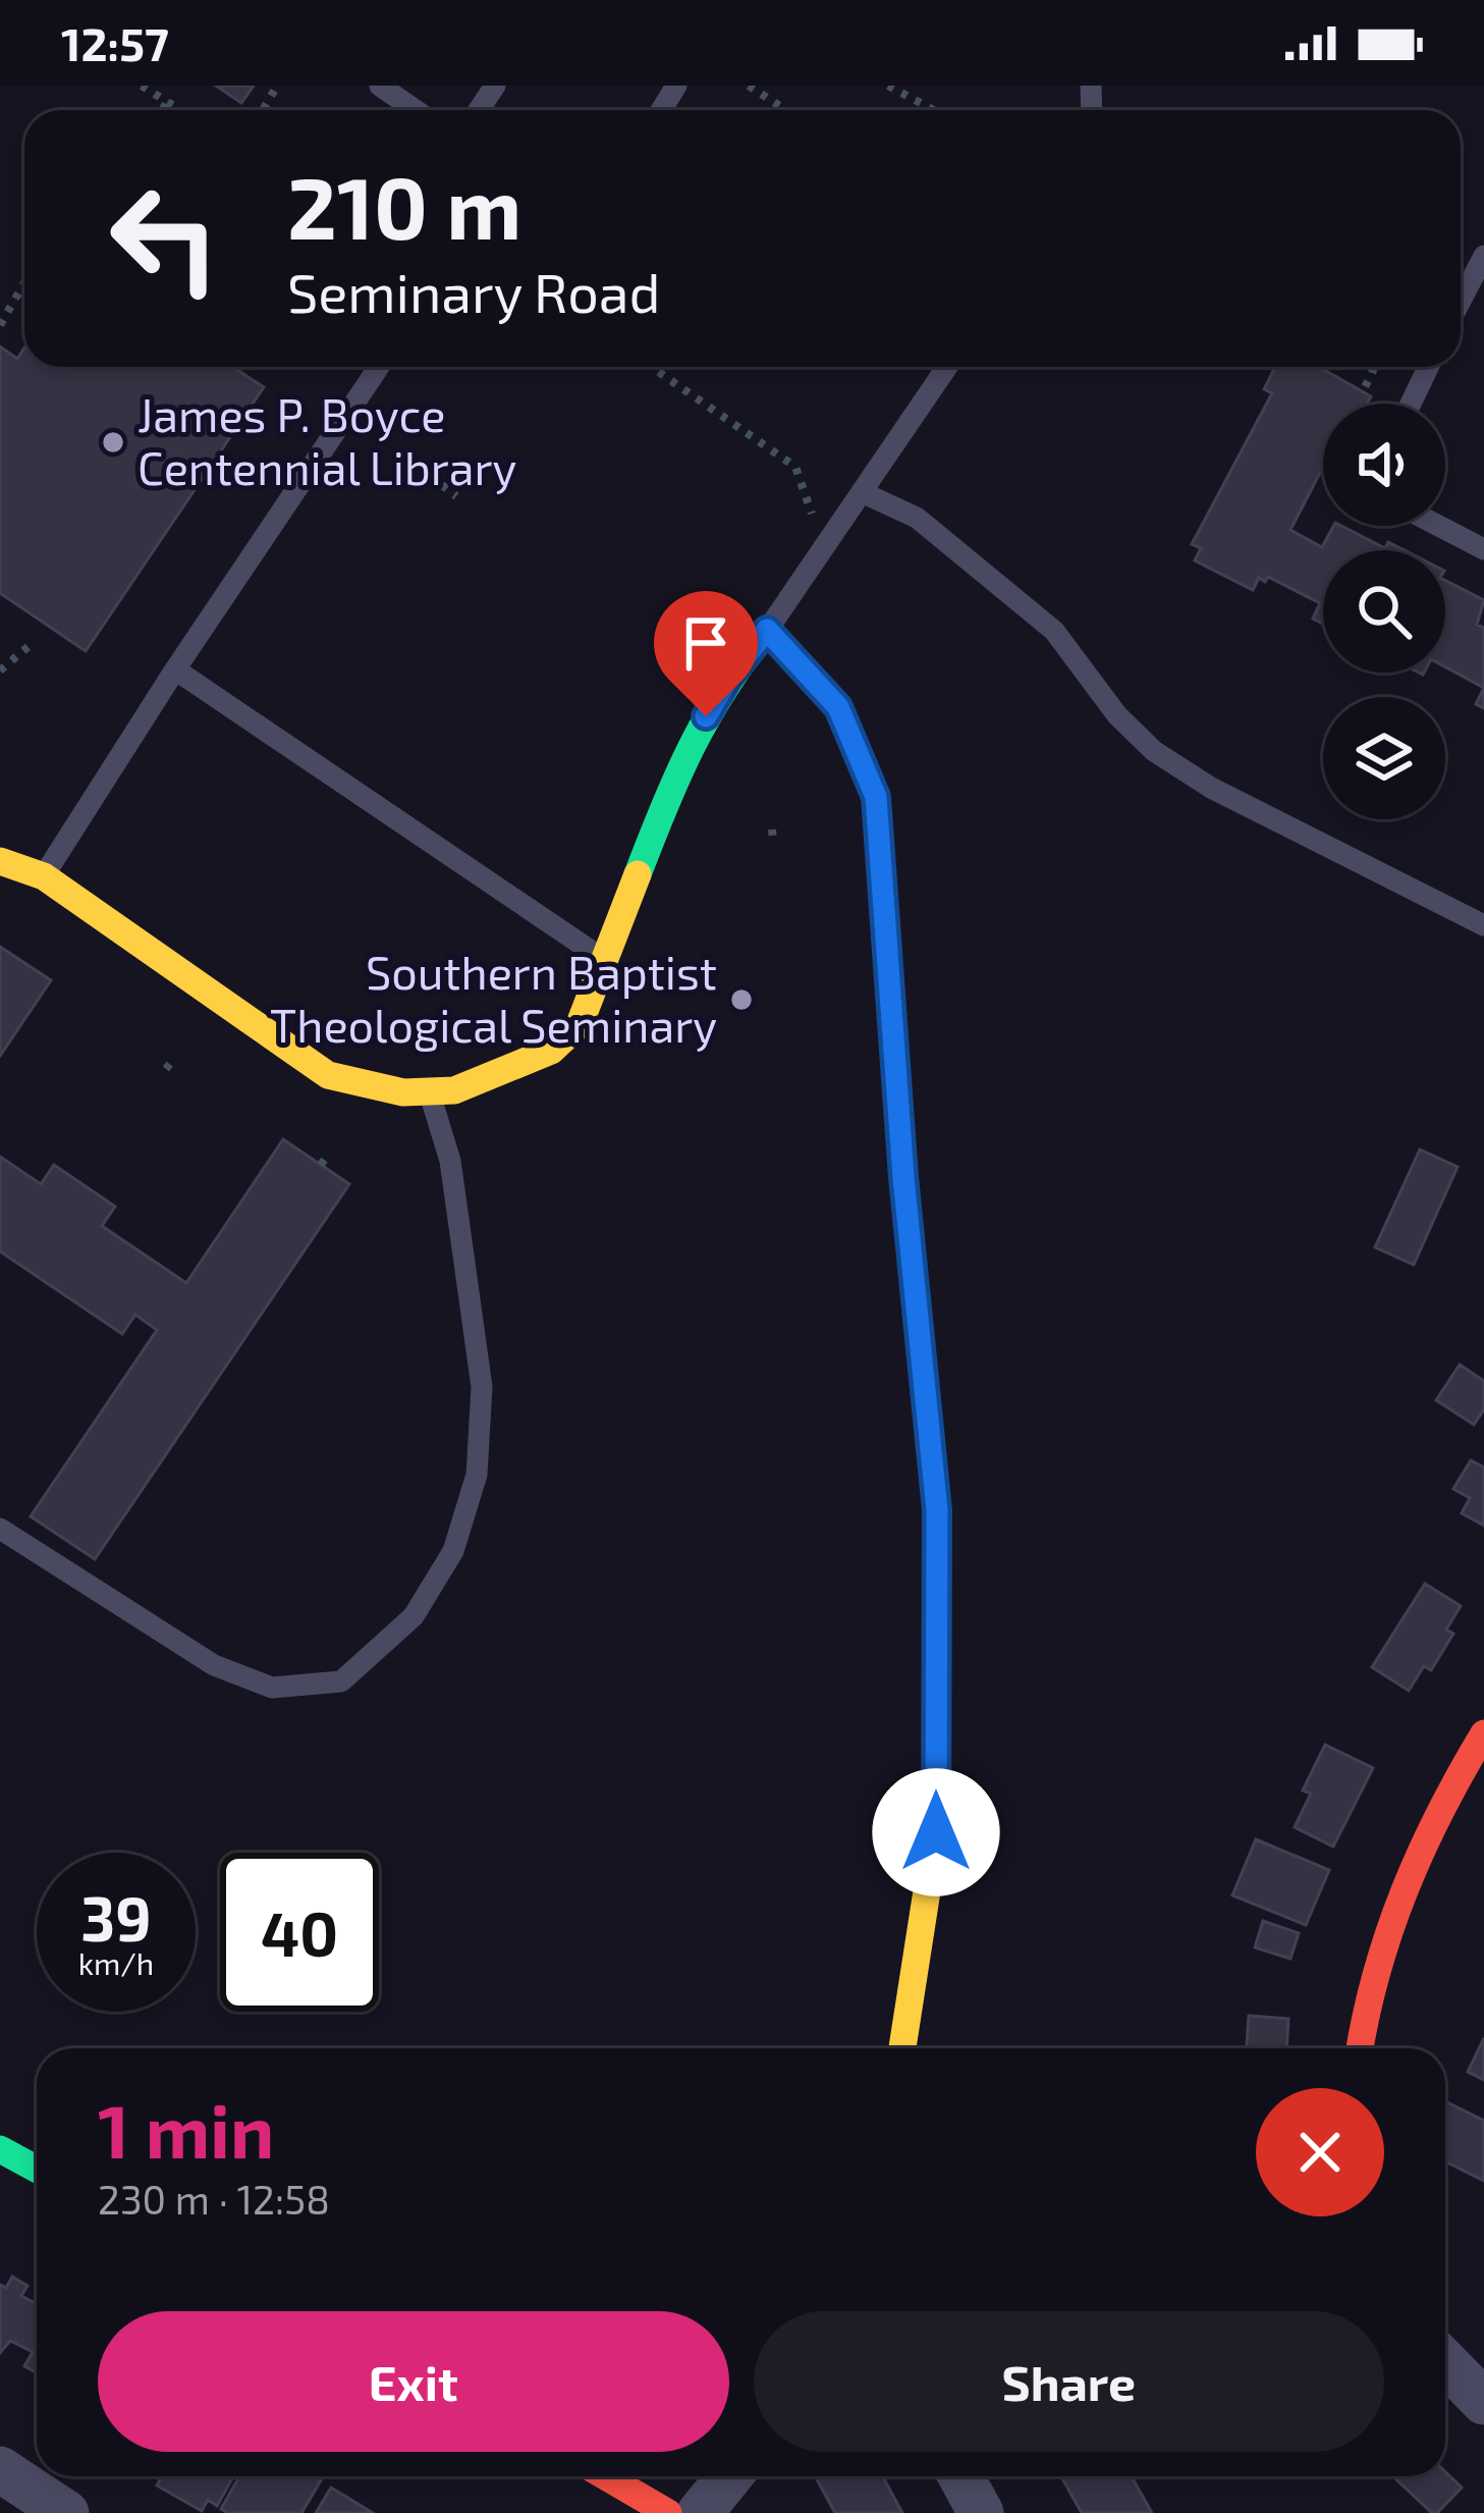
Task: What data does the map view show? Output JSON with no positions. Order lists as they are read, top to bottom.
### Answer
{
  "places": ["James P. Boyce Centennial Library", "Southern Baptist Theological Seminary"],
  "page": {
    "status": "12:57",
    "turn": ["210 m", "Seminary Road"],
    "speed": "39 km/h",
    "limit": "40",
    "heading": ["1 min", "230 m · 12:58"],
    "buttons": ["Exit", "Share"]
  }
}
